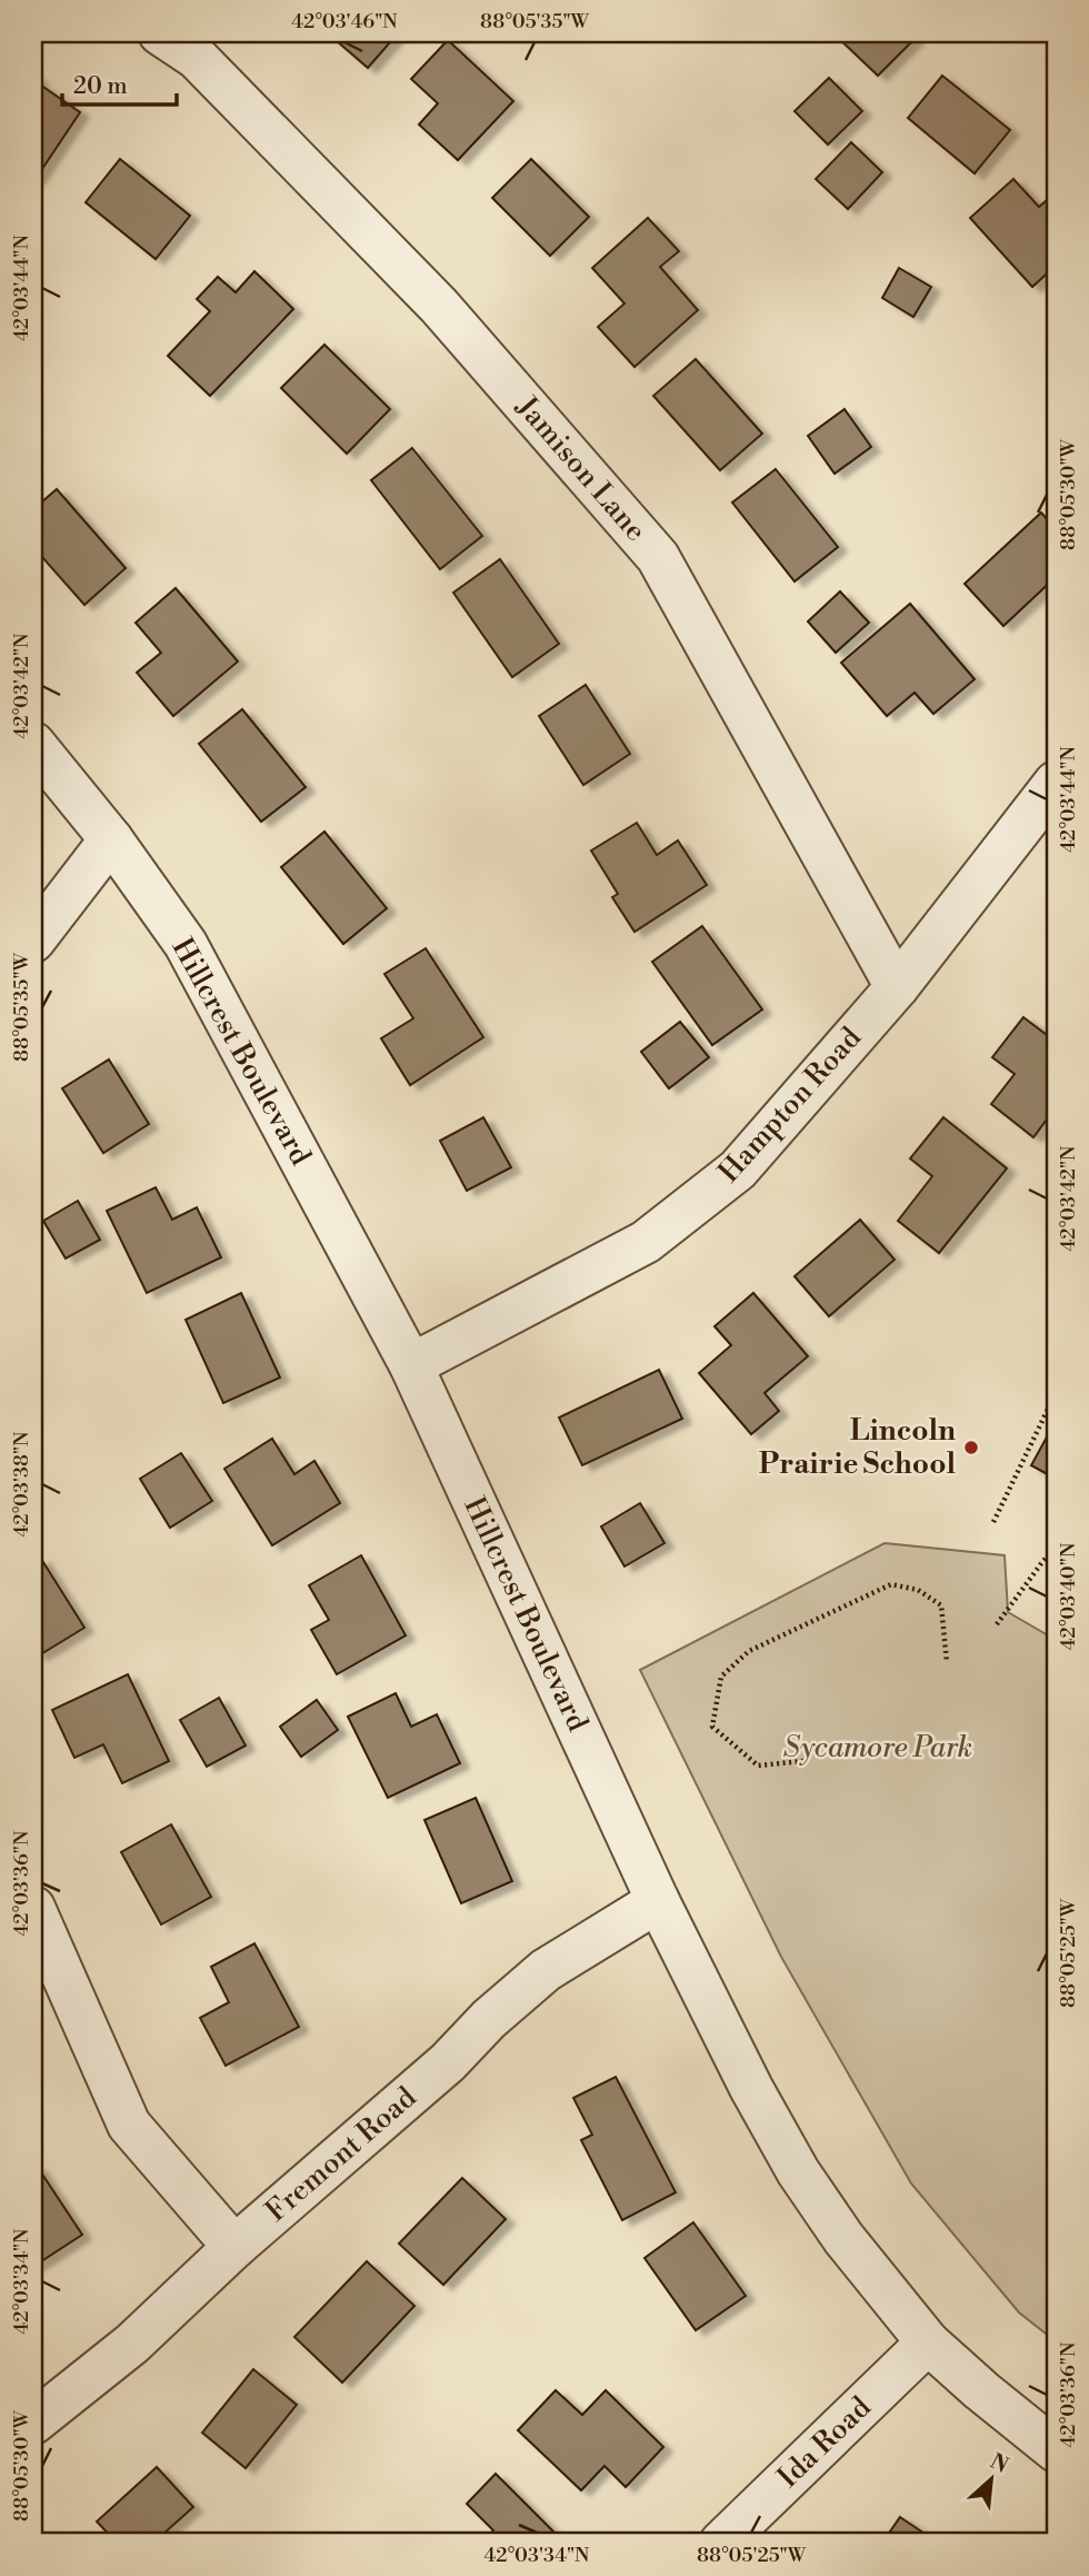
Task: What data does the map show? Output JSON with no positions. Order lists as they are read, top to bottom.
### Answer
{
  "streets": {
    "street": [
      "Jamison Lane",
      "Hillcrest Boulevard",
      "Hampton Road",
      "Fremont Road",
      "Ida Road"
    ]
  },
  "crossings": [
    ["Jamison Lane", "Hampton Road"],
    ["Hillcrest Boulevard", "Hampton Road"],
    ["Hillcrest Boulevard", "Fremont Road"],
    ["Hillcrest Boulevard", "Ida Road"]
  ],
  "parks": ["Sycamore Park"],
  "places": ["Lincoln Prairie School"],
  "scale_bar": "20 m",
  "north": "top right",
  "coordinates": [
    "42°03'46\"N",
    "88°05'35\"W",
    "42°03'44\"N",
    "88°05'30\"W",
    "42°03'42\"N",
    "42°03'38\"N",
    "42°03'40\"N",
    "42°03'36\"N",
    "88°05'25\"W",
    "42°03'34\"N"
  ]
}
